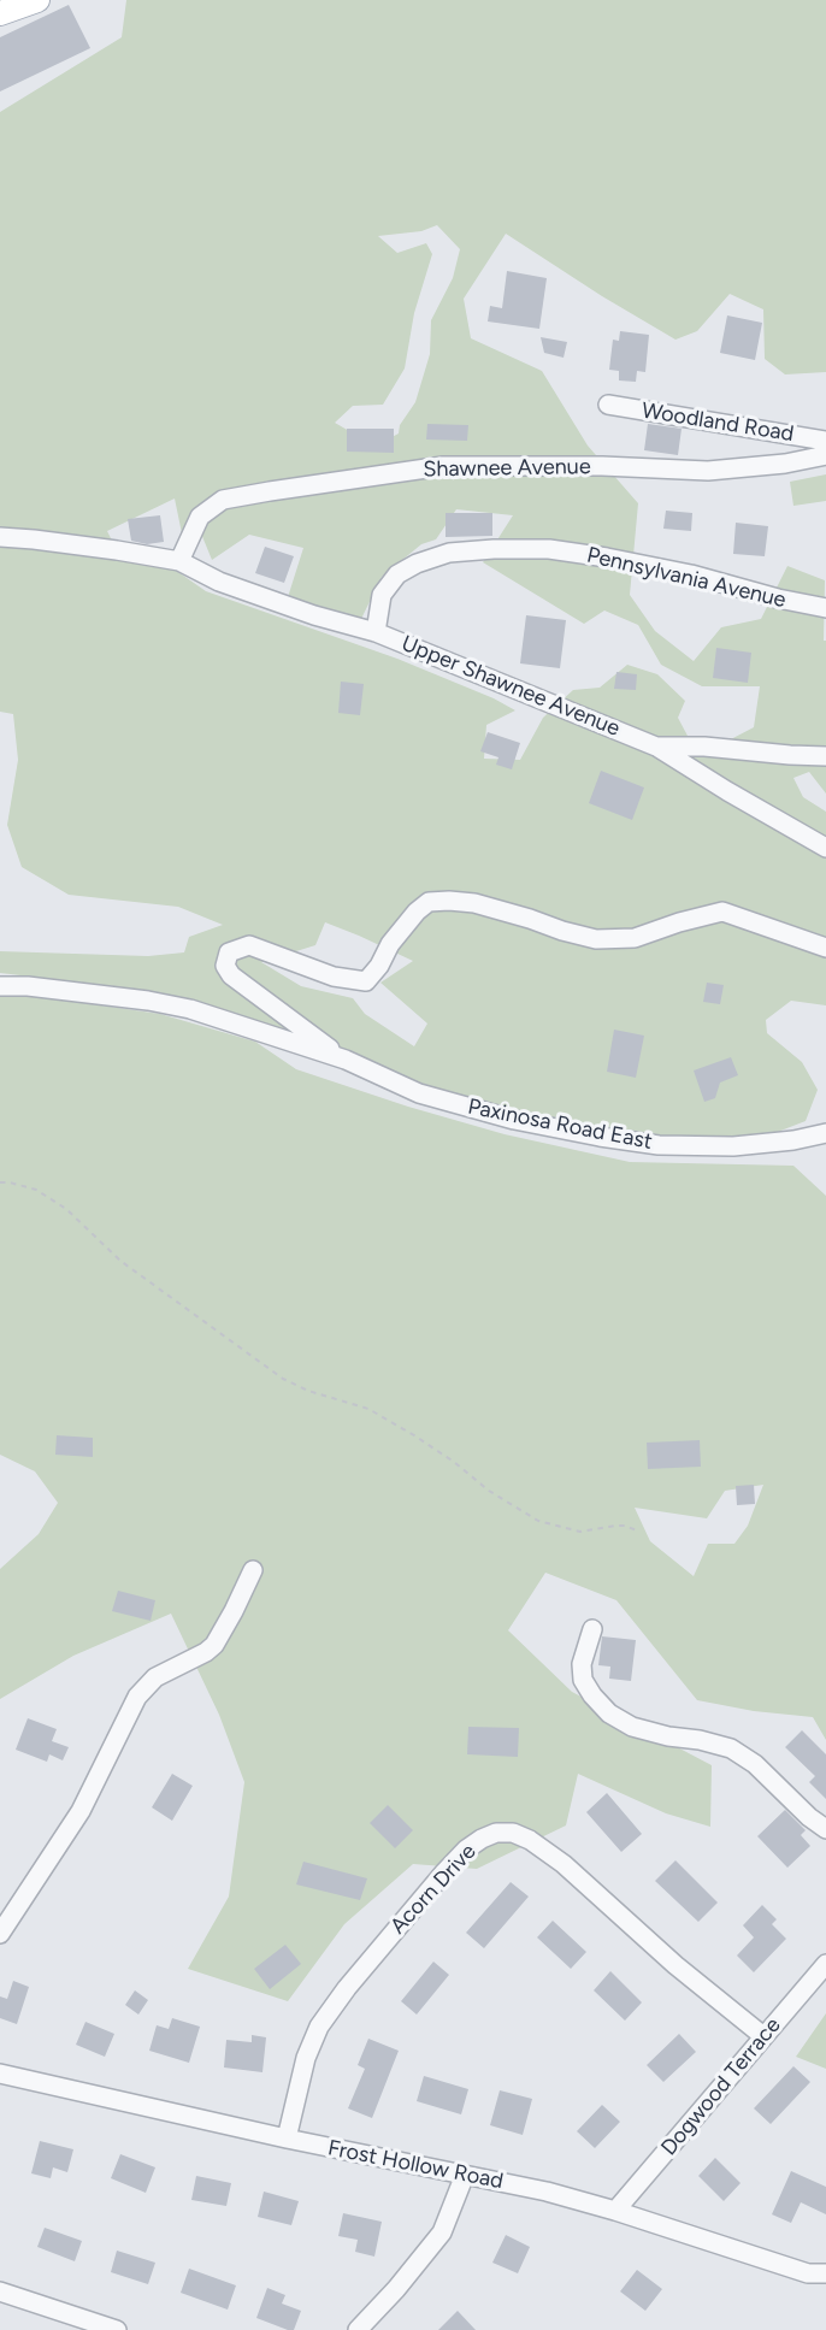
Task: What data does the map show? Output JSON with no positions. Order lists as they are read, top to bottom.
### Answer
{
  "streets": {
    "street": [
      "Woodland Road",
      "Shawnee Avenue",
      "Pennsylvania Avenue",
      "Upper Shawnee Avenue",
      "Paxinosa Road East",
      "Acorn Drive",
      "Dogwood Terrace",
      "Frost Hollow Road"
    ]
  },
  "crossings": [
    ["Shawnee Avenue", "Upper Shawnee Avenue"],
    ["Pennsylvania Avenue", "Upper Shawnee Avenue"],
    ["Acorn Drive", "Dogwood Terrace"],
    ["Acorn Drive", "Frost Hollow Road"],
    ["Dogwood Terrace", "Frost Hollow Road"]
  ]
}
